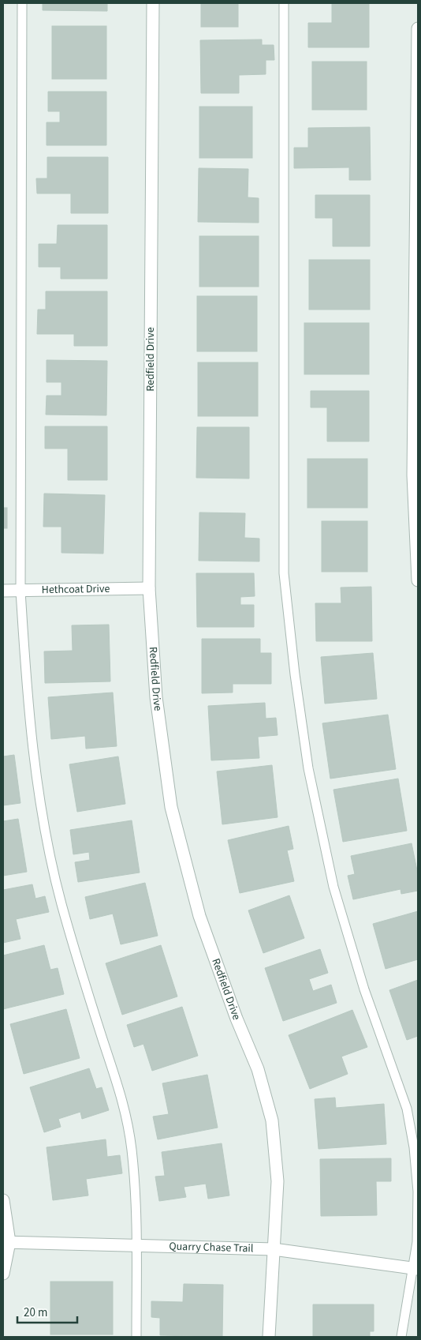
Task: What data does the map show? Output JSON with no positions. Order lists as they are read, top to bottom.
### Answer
{
  "streets": {
    "street": ["Redfield Drive", "Hethcoat Drive", "Quarry Chase Trail"]
  },
  "crossings": [
    ["Redfield Drive", "Hethcoat Drive"],
    ["Redfield Drive", "Quarry Chase Trail"]
  ],
  "scale_bar": "20 m"
}
